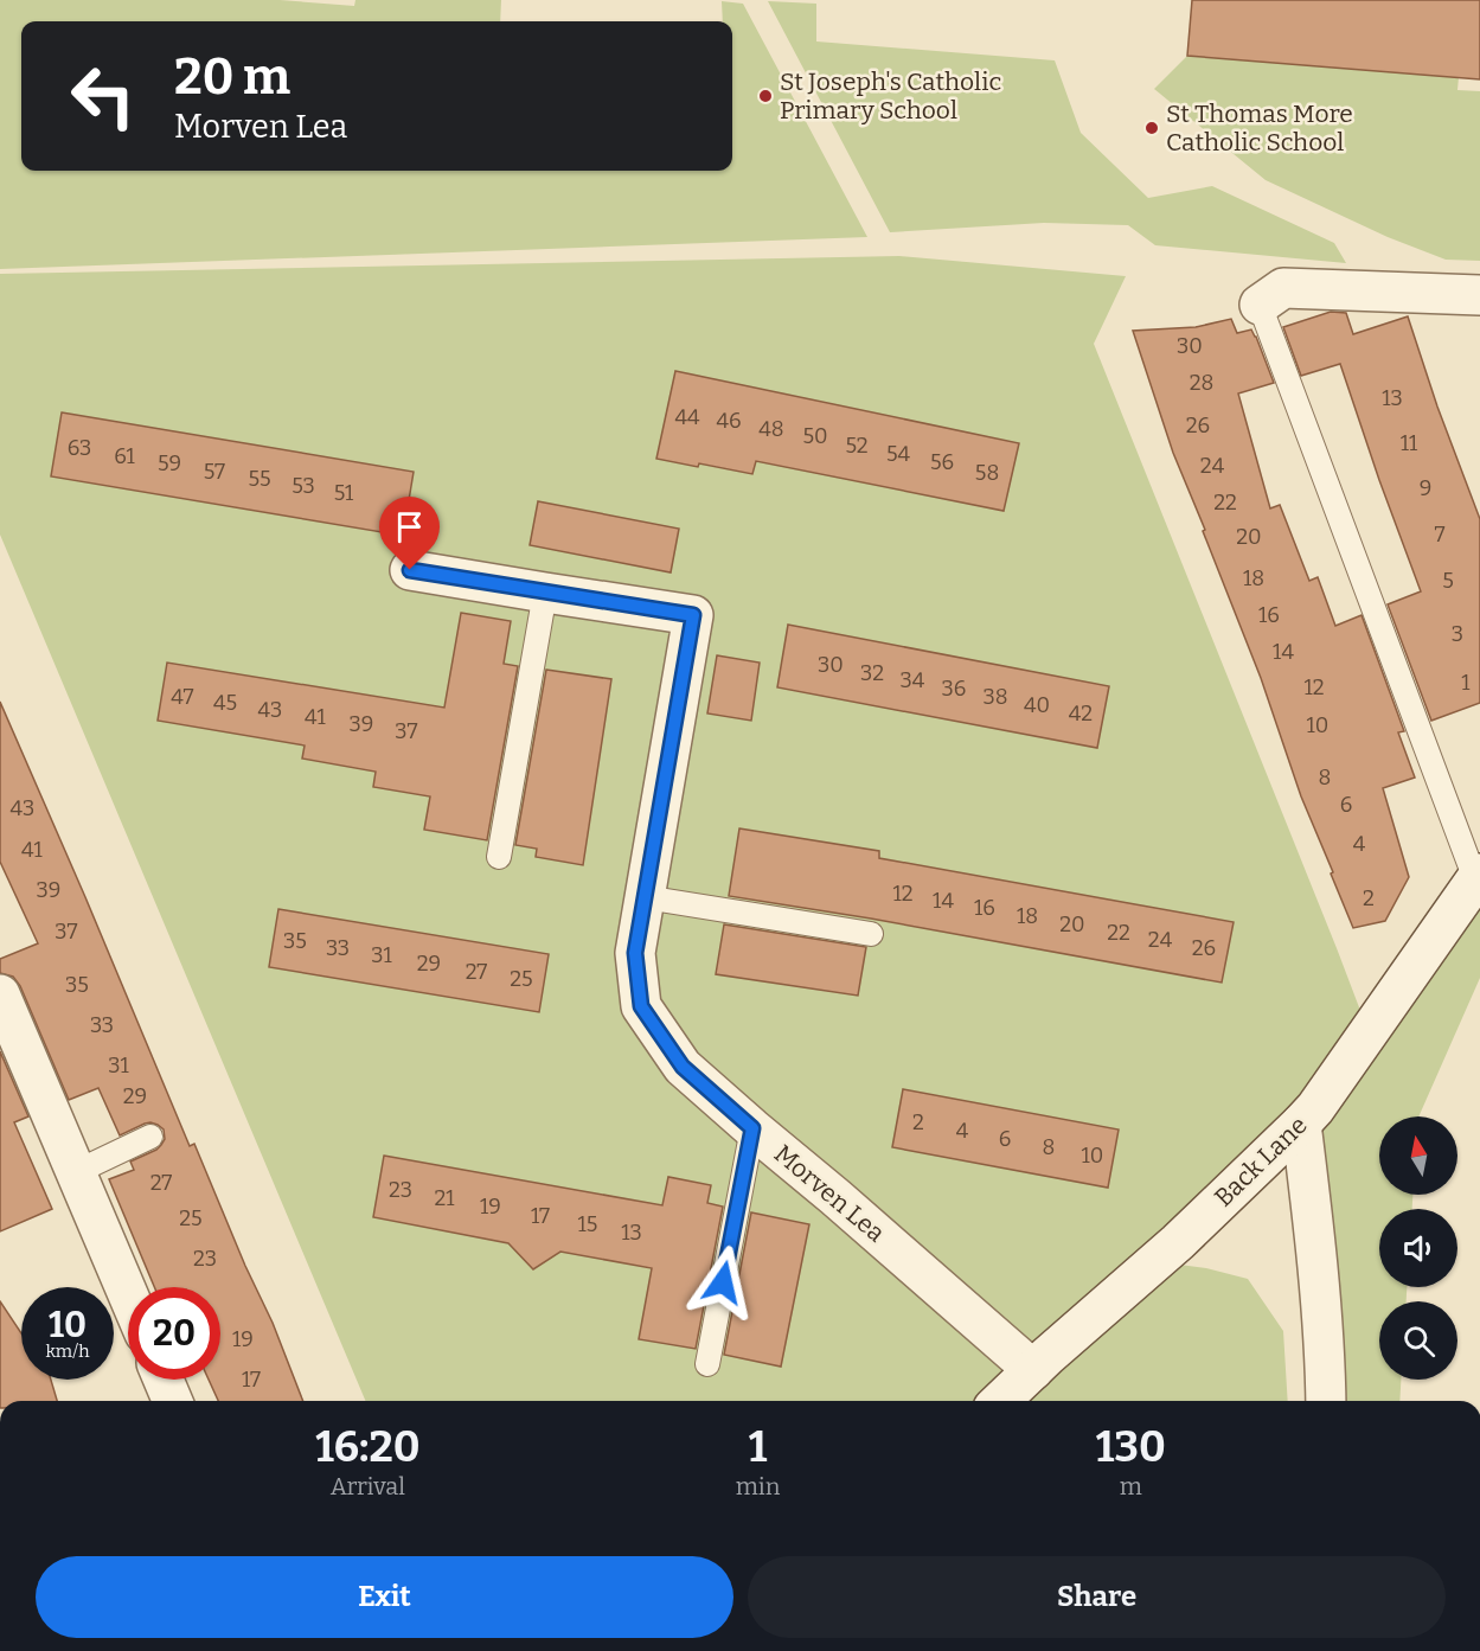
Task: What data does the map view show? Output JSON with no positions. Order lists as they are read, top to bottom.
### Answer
{
  "streets": {
    "street": ["Back Lane", "Morven Lea"]
  },
  "crossings": [
    ["Back Lane", "Morven Lea"]
  ],
  "places": ["St Joseph's Catholic Primary School", "St Thomas More Catholic School"],
  "house_numbers": [
    "30",
    "28",
    "13",
    "44",
    "46",
    "26",
    "48",
    "50",
    "11",
    "52",
    "63",
    "54",
    "61",
    "56",
    "59",
    "24",
    "57",
    "58",
    "55",
    "53",
    "9",
    "51",
    "22",
    "7",
    "20",
    "18",
    "5",
    "16",
    "3",
    "14",
    "30",
    "32",
    "34",
    "1",
    "12",
    "36",
    "47",
    "38",
    "45",
    "40",
    "43",
    "42",
    "41",
    "39",
    "10",
    "37",
    "8",
    "6",
    "43",
    "4",
    "41",
    "39",
    "12",
    "2",
    "14",
    "16",
    "18",
    "20",
    "37",
    "22",
    "24",
    "35",
    "33",
    "26",
    "31",
    "29",
    "27",
    "25",
    "35",
    "33",
    "31",
    "29",
    "2",
    "4",
    "6",
    "8",
    "10",
    "27",
    "23",
    "21",
    "19",
    "17",
    "25",
    "15",
    "13",
    "23",
    "19",
    "17"
  ],
  "north": "top",
  "page": {
    "turn": ["20 m", "Morven Lea"],
    "speed": "10 km/h",
    "limit": "20",
    "eta": [
      "16:20",
      "Arrival",
      "1",
      "min",
      "130",
      "m"
    ],
    "buttons": ["Exit", "Share"]
  }
}
